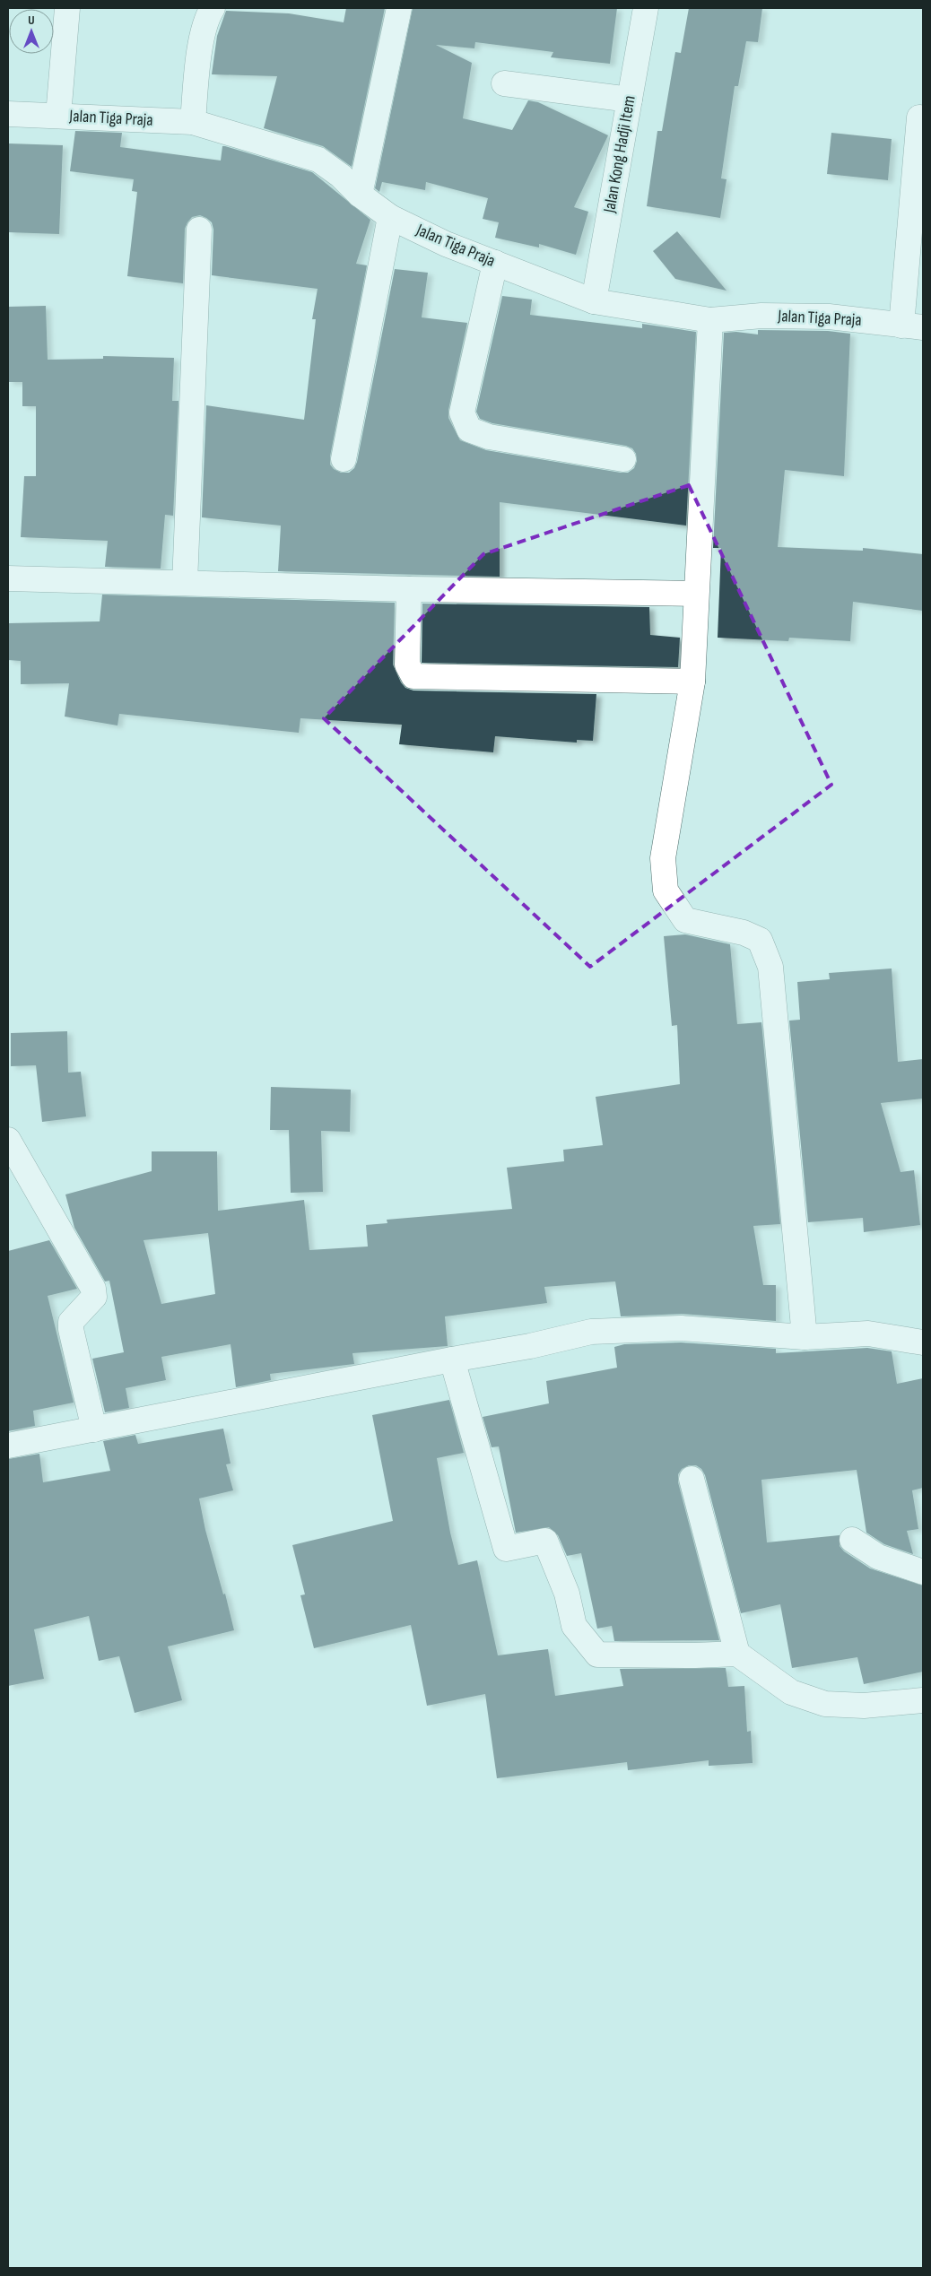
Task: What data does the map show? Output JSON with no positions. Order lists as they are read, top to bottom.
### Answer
{
  "streets": {
    "street": ["Jalan Tiga Praja", "Jalan Kong Hadji Item"]
  },
  "crossings": [
    ["Jalan Tiga Praja", "Jalan Kong Hadji Item"]
  ],
  "north": "top"
}
